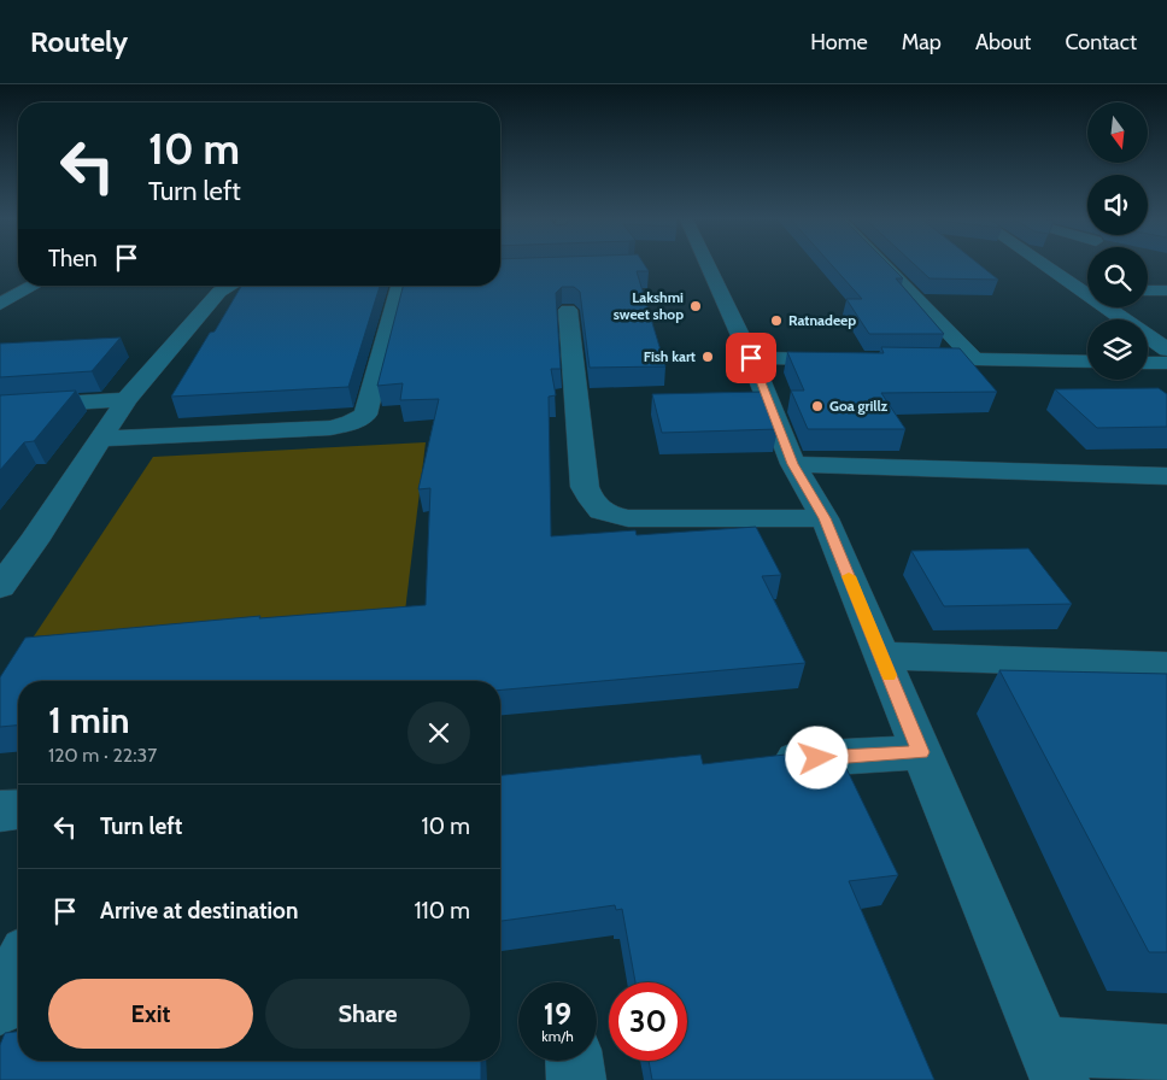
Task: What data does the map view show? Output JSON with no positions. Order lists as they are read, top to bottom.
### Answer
{
  "places": [
    "Lakshmi sweet shop",
    "Ratnadeep",
    "Fish kart",
    "Goa grillz"
  ],
  "north": "bottom",
  "page": {
    "header": "Routely",
    "nav": [
      "Home",
      "Map",
      "About",
      "Contact"
    ],
    "turn": ["10 m", "Turn left"],
    "then": "Then",
    "heading": ["1 min", "120 m · 22:37"],
    "list": [
      {
        "name": "Turn left",
        "value": "10 m"
      },
      {
        "name": "Arrive at destination",
        "value": "110 m"
      }
    ],
    "buttons": ["Exit", "Share"],
    "speed": "19 km/h",
    "limit": "30"
  }
}
